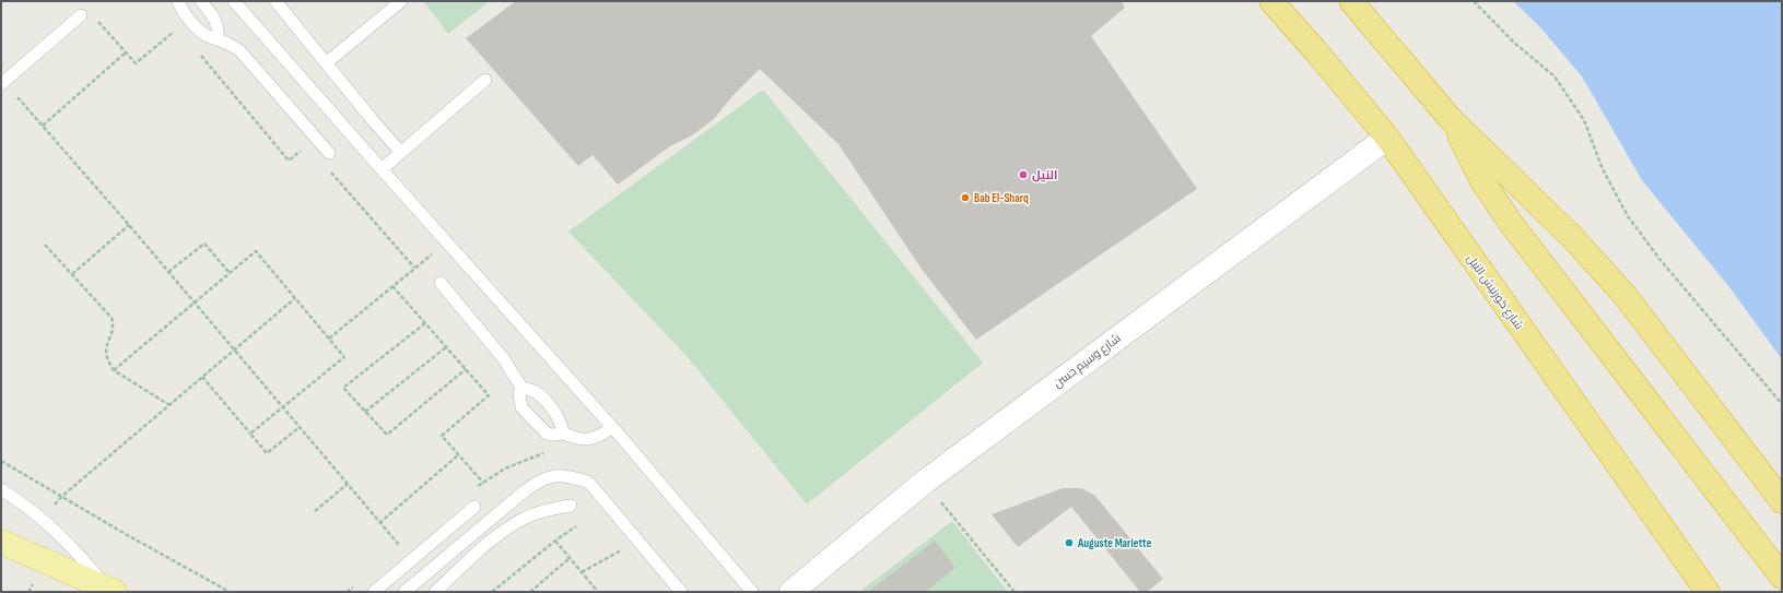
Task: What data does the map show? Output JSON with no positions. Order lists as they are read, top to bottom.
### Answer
{
  "streets": {
    "highway": ["شارع كورنيش النيل"],
    "street": ["شارع وسيم حسن"]
  },
  "crossings": [
    ["شارع كورنيش النيل", "شارع وسيم حسن"]
  ],
  "places": ["النيل", "Bab El-Sharq", "Auguste Mariette"]
}
